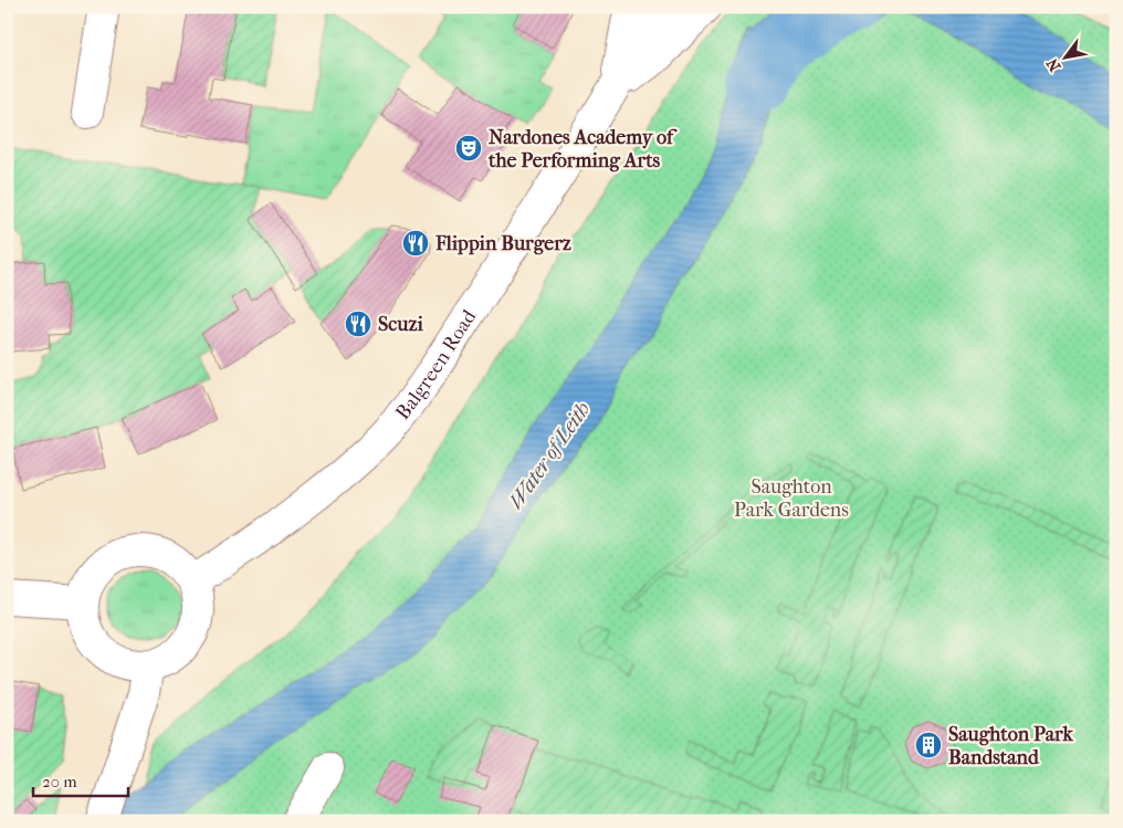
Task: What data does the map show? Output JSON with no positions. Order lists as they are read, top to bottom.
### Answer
{
  "streets": {
    "street": ["Balgreen Road"]
  },
  "water": ["Water of Leith"],
  "parks": ["Saughton Park Gardens"],
  "places": {
    "theatre": ["Nardones Academy of the Performing Arts"],
    "restaurant": ["Flippin Burgerz", "Scuzi"],
    "building": ["Saughton Park Bandstand"]
  },
  "scale_bar": "20 m",
  "north": "bottom left"
}
